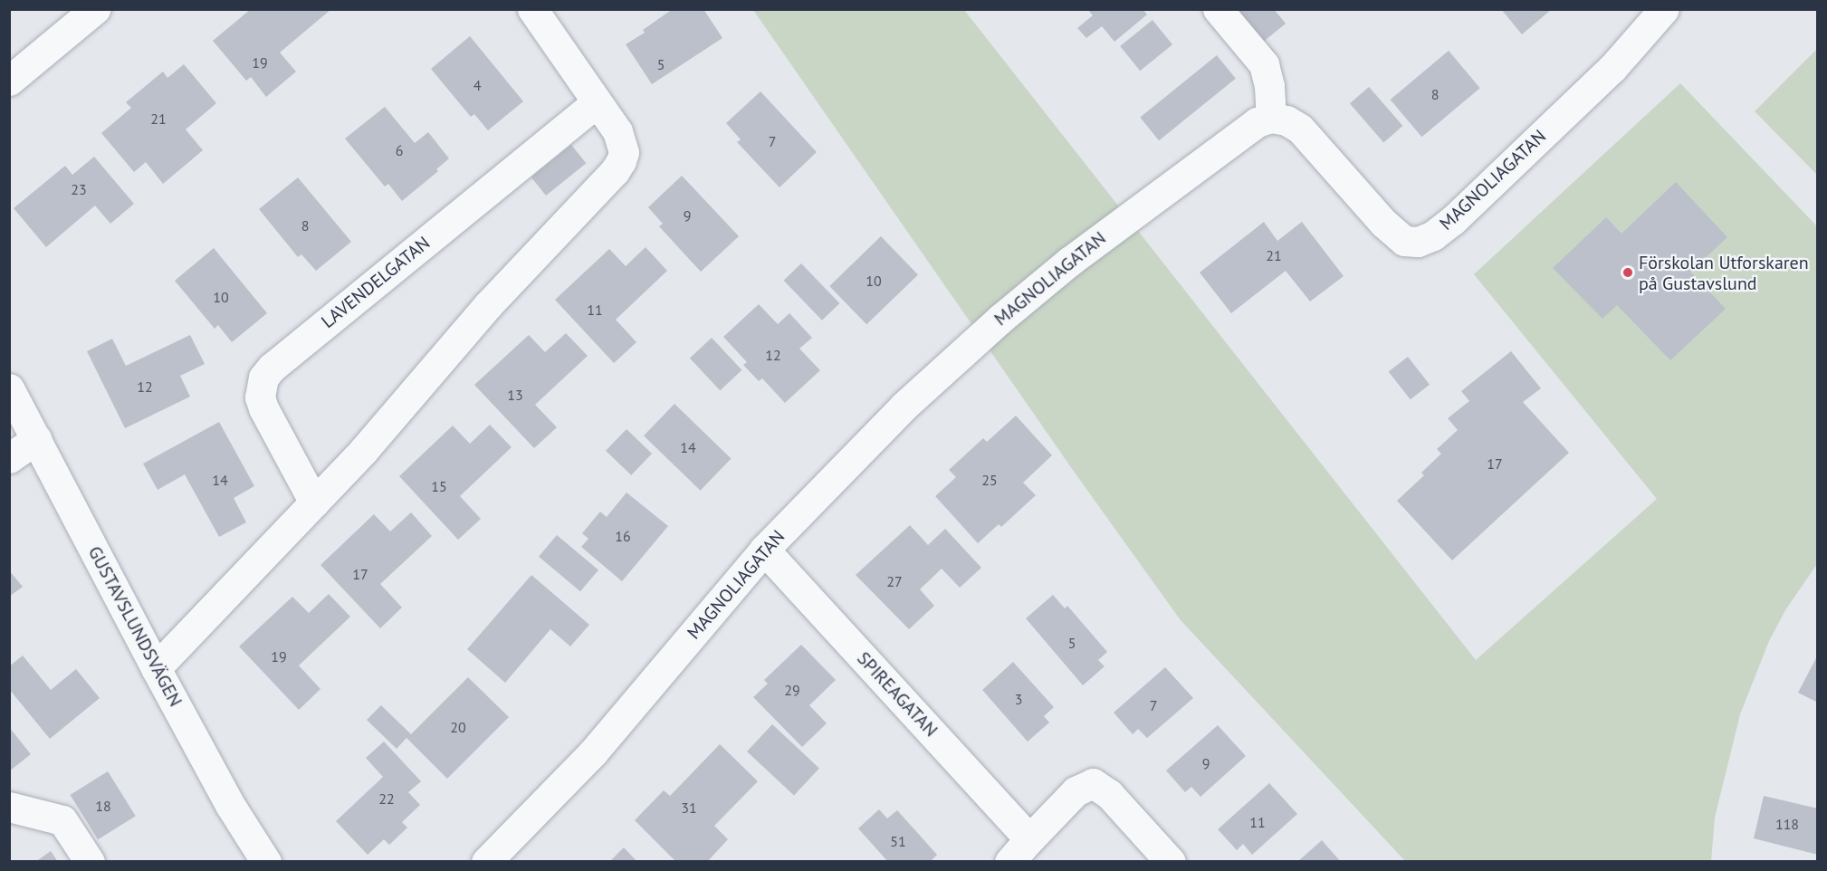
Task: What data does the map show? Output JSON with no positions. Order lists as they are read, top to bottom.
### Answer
{
  "streets": {
    "street": [
      "MAGNOLIAGATAN",
      "LAVENDELGATAN",
      "GUSTAVSLUNDSVÄGEN",
      "SPIREAGATAN"
    ]
  },
  "crossings": [
    ["MAGNOLIAGATAN", "SPIREAGATAN"]
  ],
  "places": ["Förskolan Utforskaren på Gustavslund"],
  "house_numbers": [
    "19",
    "5",
    "4",
    "8",
    "21",
    "7",
    "6",
    "23",
    "9",
    "8",
    "21",
    "10",
    "10",
    "11",
    "12",
    "12",
    "13",
    "14",
    "17",
    "14",
    "25",
    "15",
    "16",
    "17",
    "27",
    "5",
    "19",
    "29",
    "3",
    "7",
    "20",
    "9",
    "22",
    "18",
    "31",
    "11",
    "118",
    "51"
  ]
}
